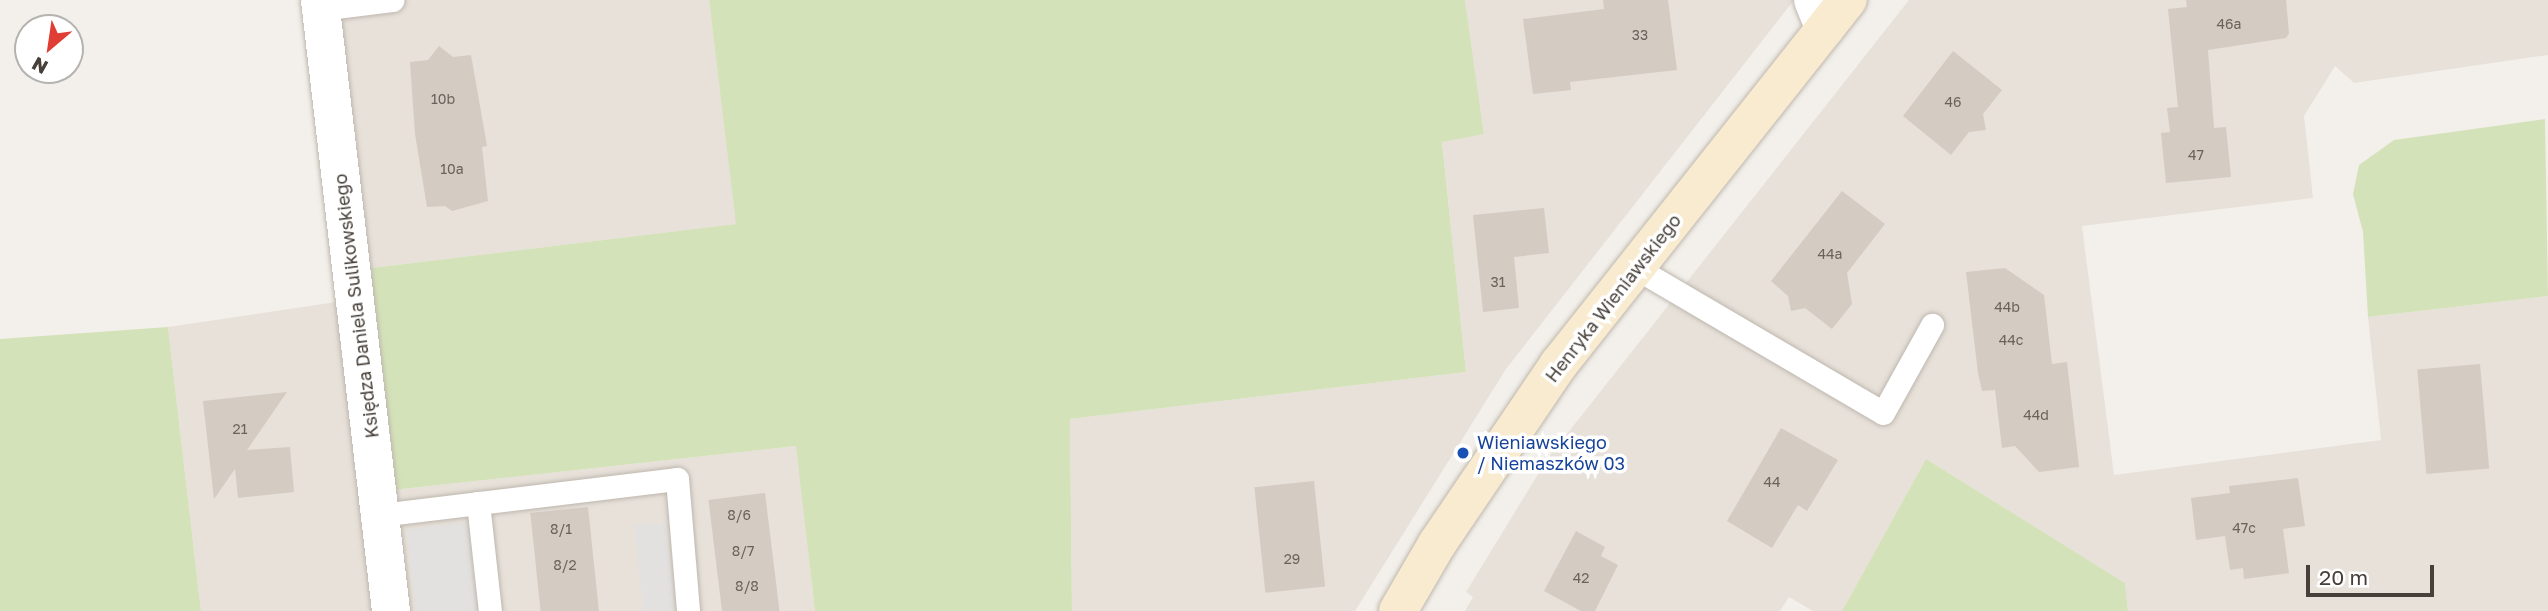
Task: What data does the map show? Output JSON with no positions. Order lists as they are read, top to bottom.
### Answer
{
  "streets": {
    "street": ["Henryka Wieniawskiego", "Księdza Daniela Sulikowskiego"]
  },
  "places": ["Wieniawskiego / Niemaszków 03"],
  "house_numbers": [
    "46a",
    "33",
    "10b",
    "46",
    "47",
    "10a",
    "44a",
    "31",
    "44b",
    "44c",
    "44d",
    "21",
    "44",
    "8/6",
    "47c",
    "8/1",
    "8/7",
    "29",
    "8/2",
    "42",
    "8/8"
  ],
  "scale_bar": "20 m",
  "north": "bottom left"
}
